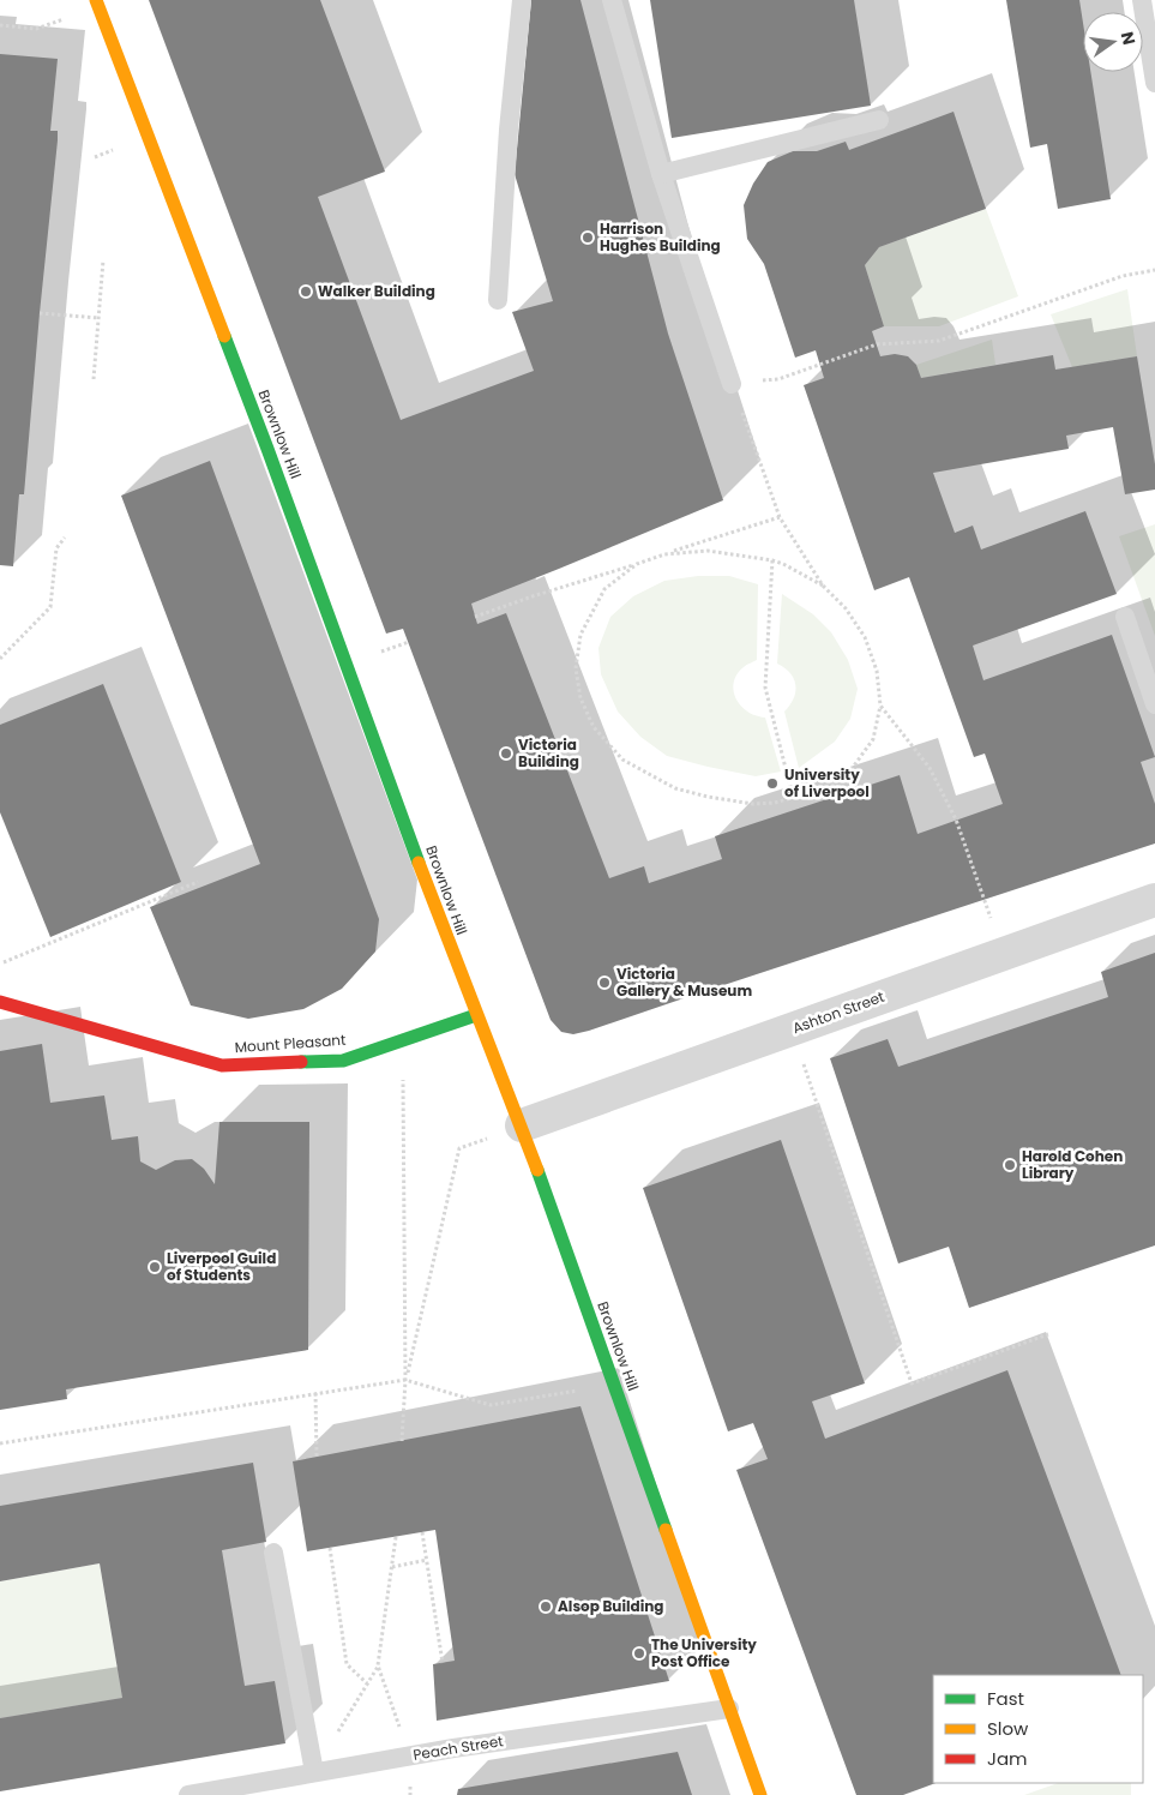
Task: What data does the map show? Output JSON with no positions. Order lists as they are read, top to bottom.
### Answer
{
  "streets": {
    "street": ["Brownlow Hill", "Ashton Street", "Mount Pleasant"],
    "lane": ["Peach Street"]
  },
  "crossings": [
    ["Brownlow Hill", "Ashton Street"],
    ["Brownlow Hill", "Mount Pleasant"],
    ["Brownlow Hill", "Peach Street"]
  ],
  "places": [
    "Harrison Hughes Building",
    "Walker Building",
    "Victoria Building",
    "University of Liverpool",
    "Victoria Gallery & Museum",
    "Harold Cohen Library",
    "Liverpool Guild of Students",
    "Alsop Building",
    "The University Post Office"
  ],
  "legend": ["Fast", "Slow", "Jam"],
  "north": "right"
}
